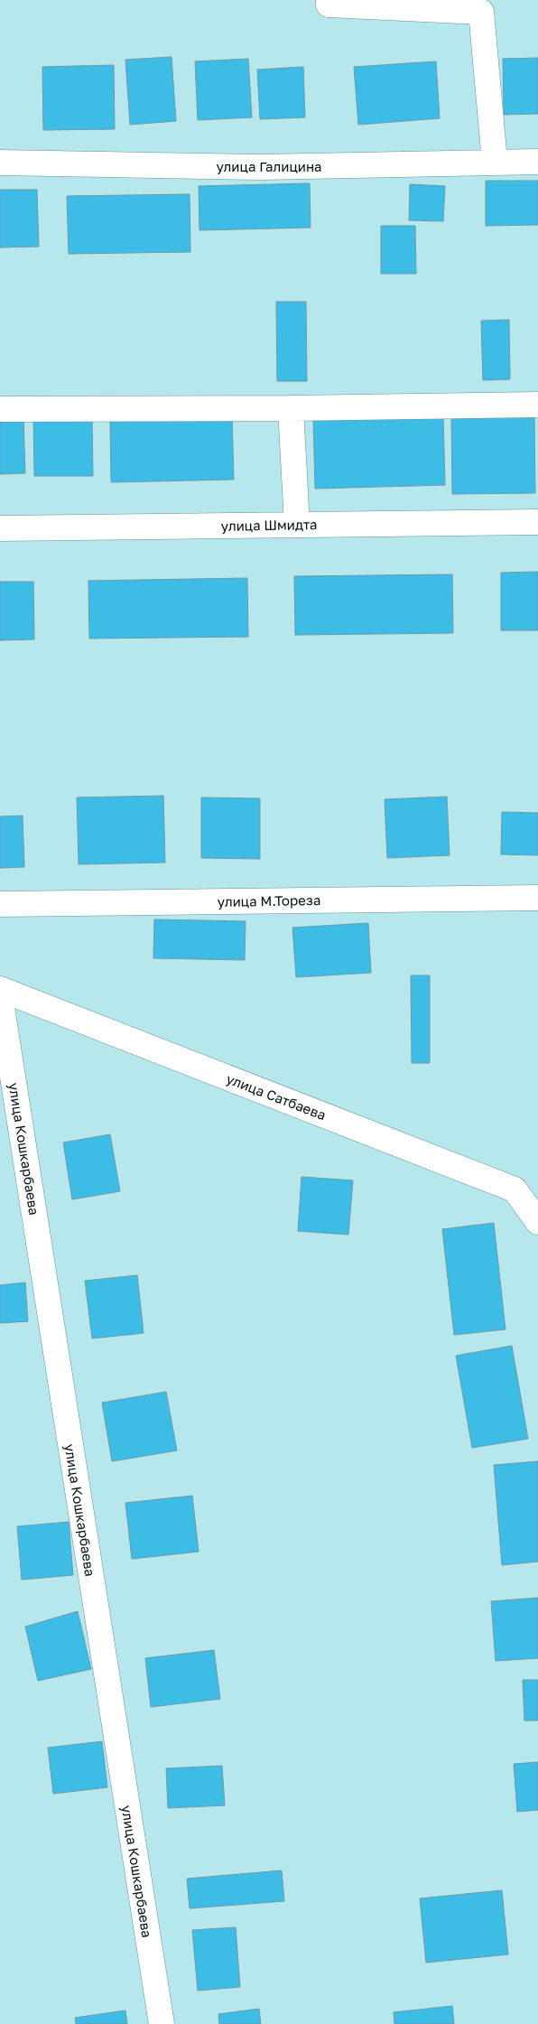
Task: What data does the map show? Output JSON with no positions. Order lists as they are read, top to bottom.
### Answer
{
  "streets": {
    "street": [
      "улица Галицина",
      "улица Шмидта",
      "улица М.Тореза",
      "улица Сатбаева",
      "улица Кошкарбаева"
    ]
  }
}
